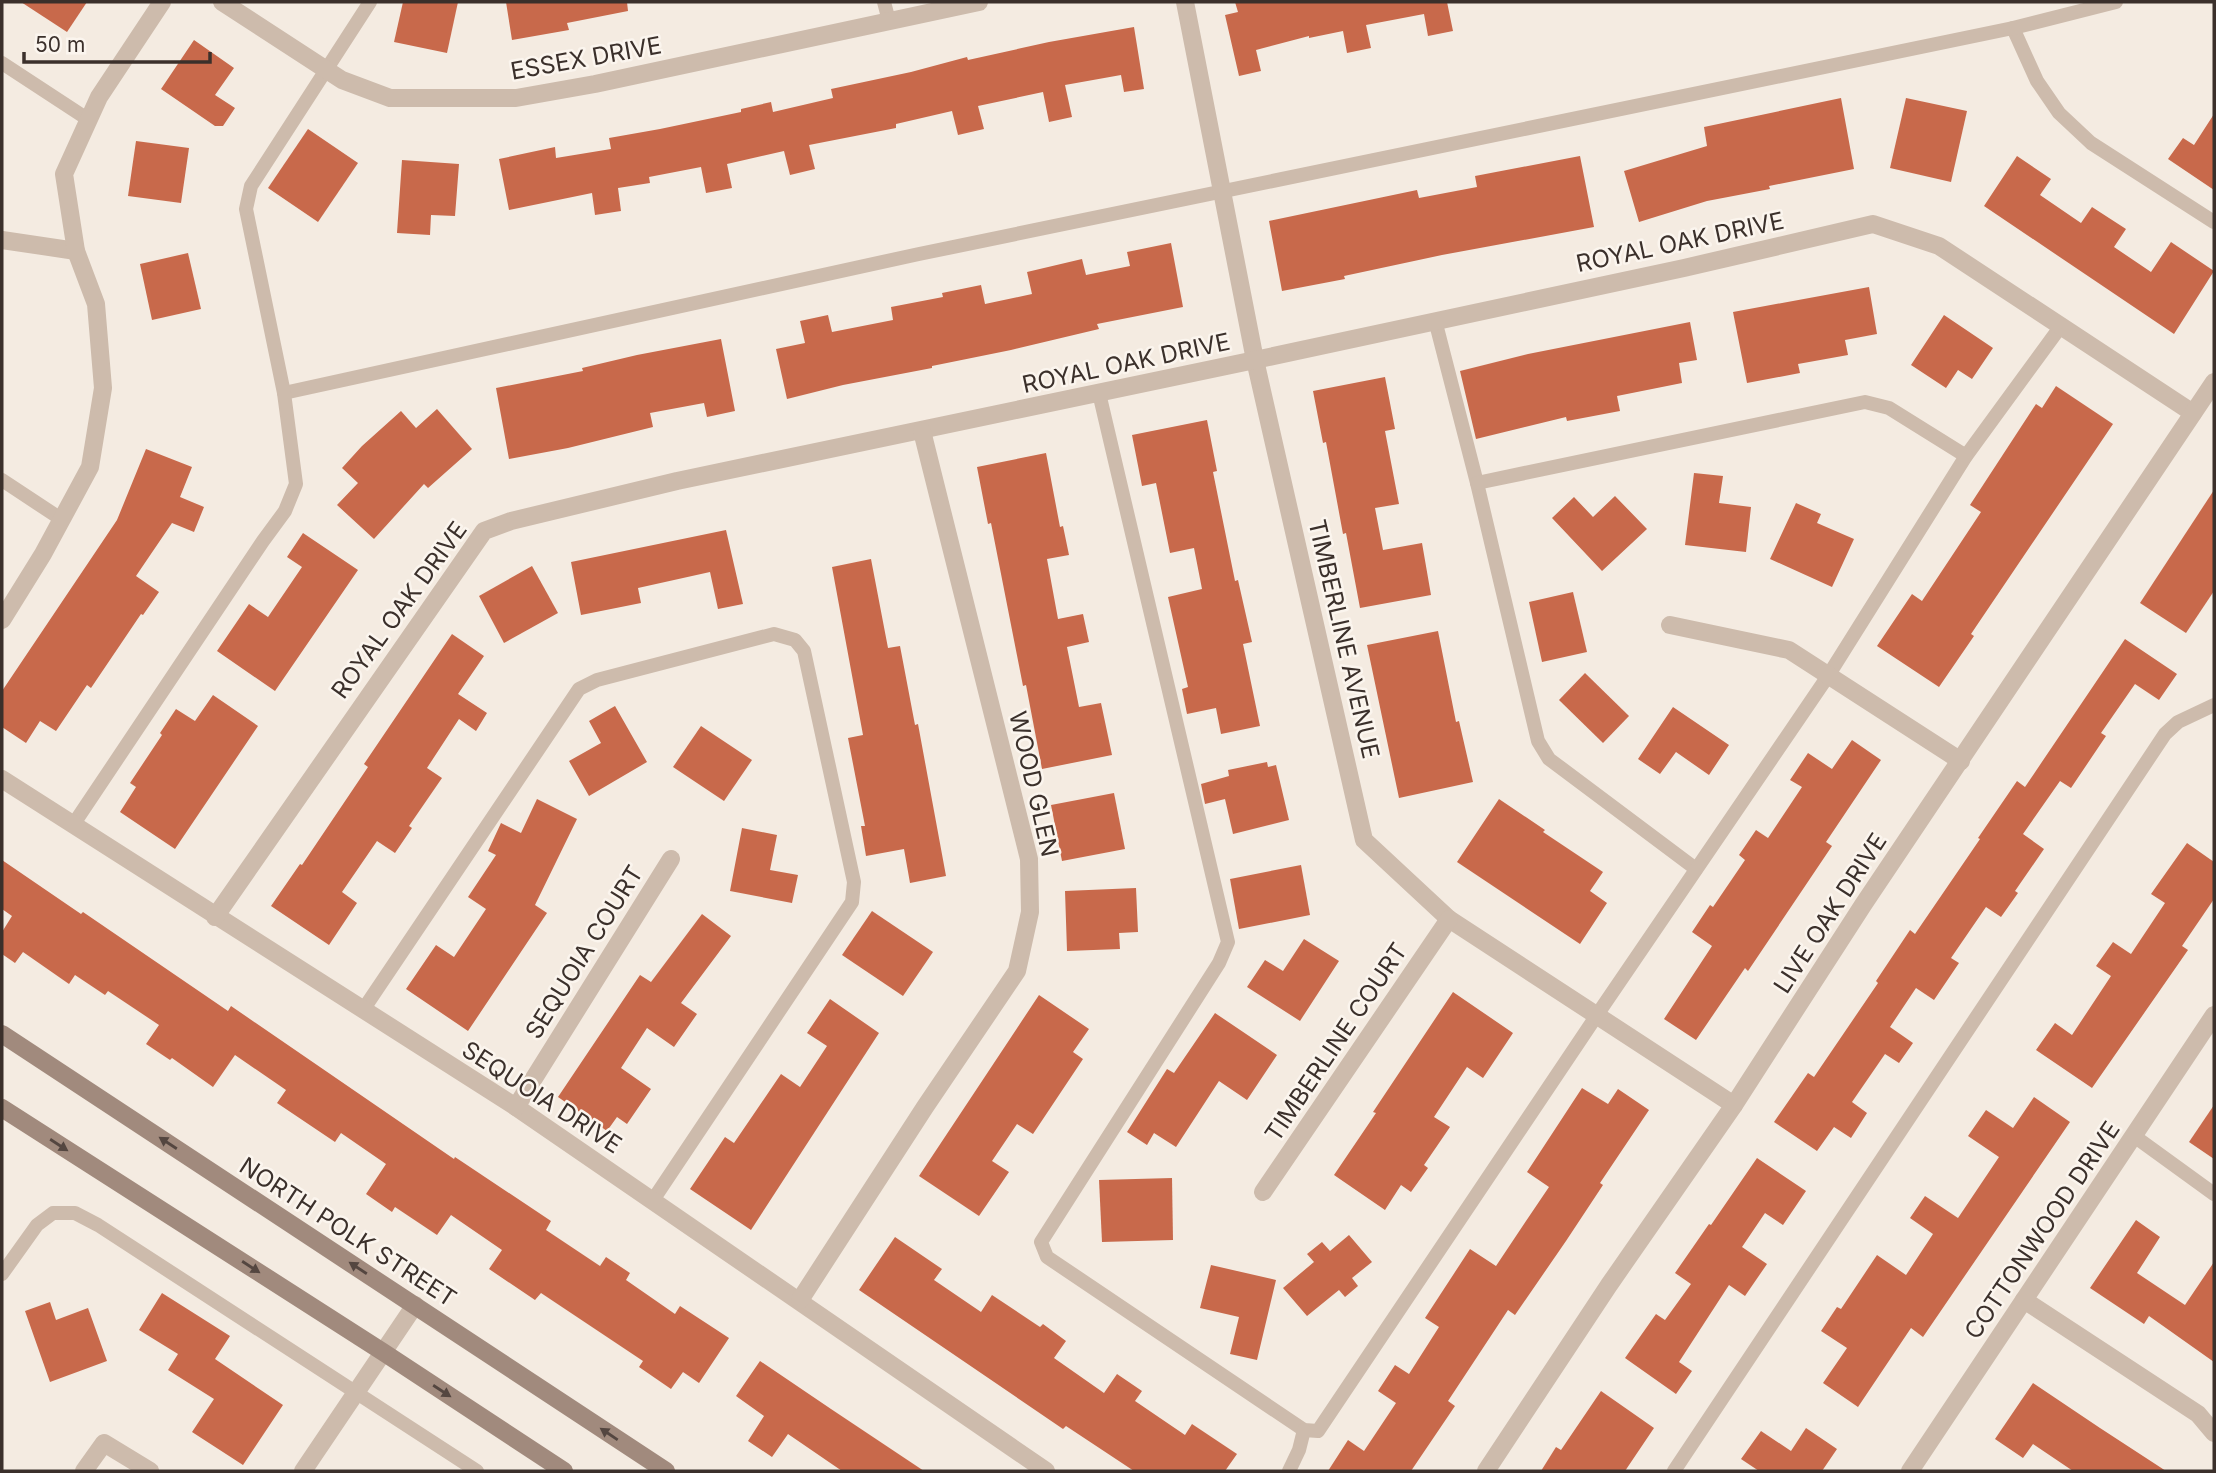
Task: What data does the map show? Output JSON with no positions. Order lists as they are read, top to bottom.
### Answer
{
  "streets": {
    "main road": ["NORTH POLK STREET"],
    "street": [
      "ESSEX DRIVE",
      "ROYAL OAK DRIVE",
      "TIMBERLINE AVENUE",
      "WOOD GLEN",
      "LIVE OAK DRIVE",
      "SEQUOIA COURT",
      "TIMBERLINE COURT",
      "SEQUOIA DRIVE",
      "COTTONWOOD DRIVE"
    ]
  },
  "crossings": [
    ["ROYAL OAK DRIVE", "TIMBERLINE AVENUE"],
    ["ROYAL OAK DRIVE", "WOOD GLEN"],
    ["ROYAL OAK DRIVE", "LIVE OAK DRIVE"],
    ["ROYAL OAK DRIVE", "SEQUOIA DRIVE"],
    ["TIMBERLINE AVENUE", "LIVE OAK DRIVE"],
    ["TIMBERLINE AVENUE", "TIMBERLINE COURT"],
    ["WOOD GLEN", "SEQUOIA DRIVE"],
    ["SEQUOIA COURT", "SEQUOIA DRIVE"]
  ],
  "scale_bar": "50 m"
}
